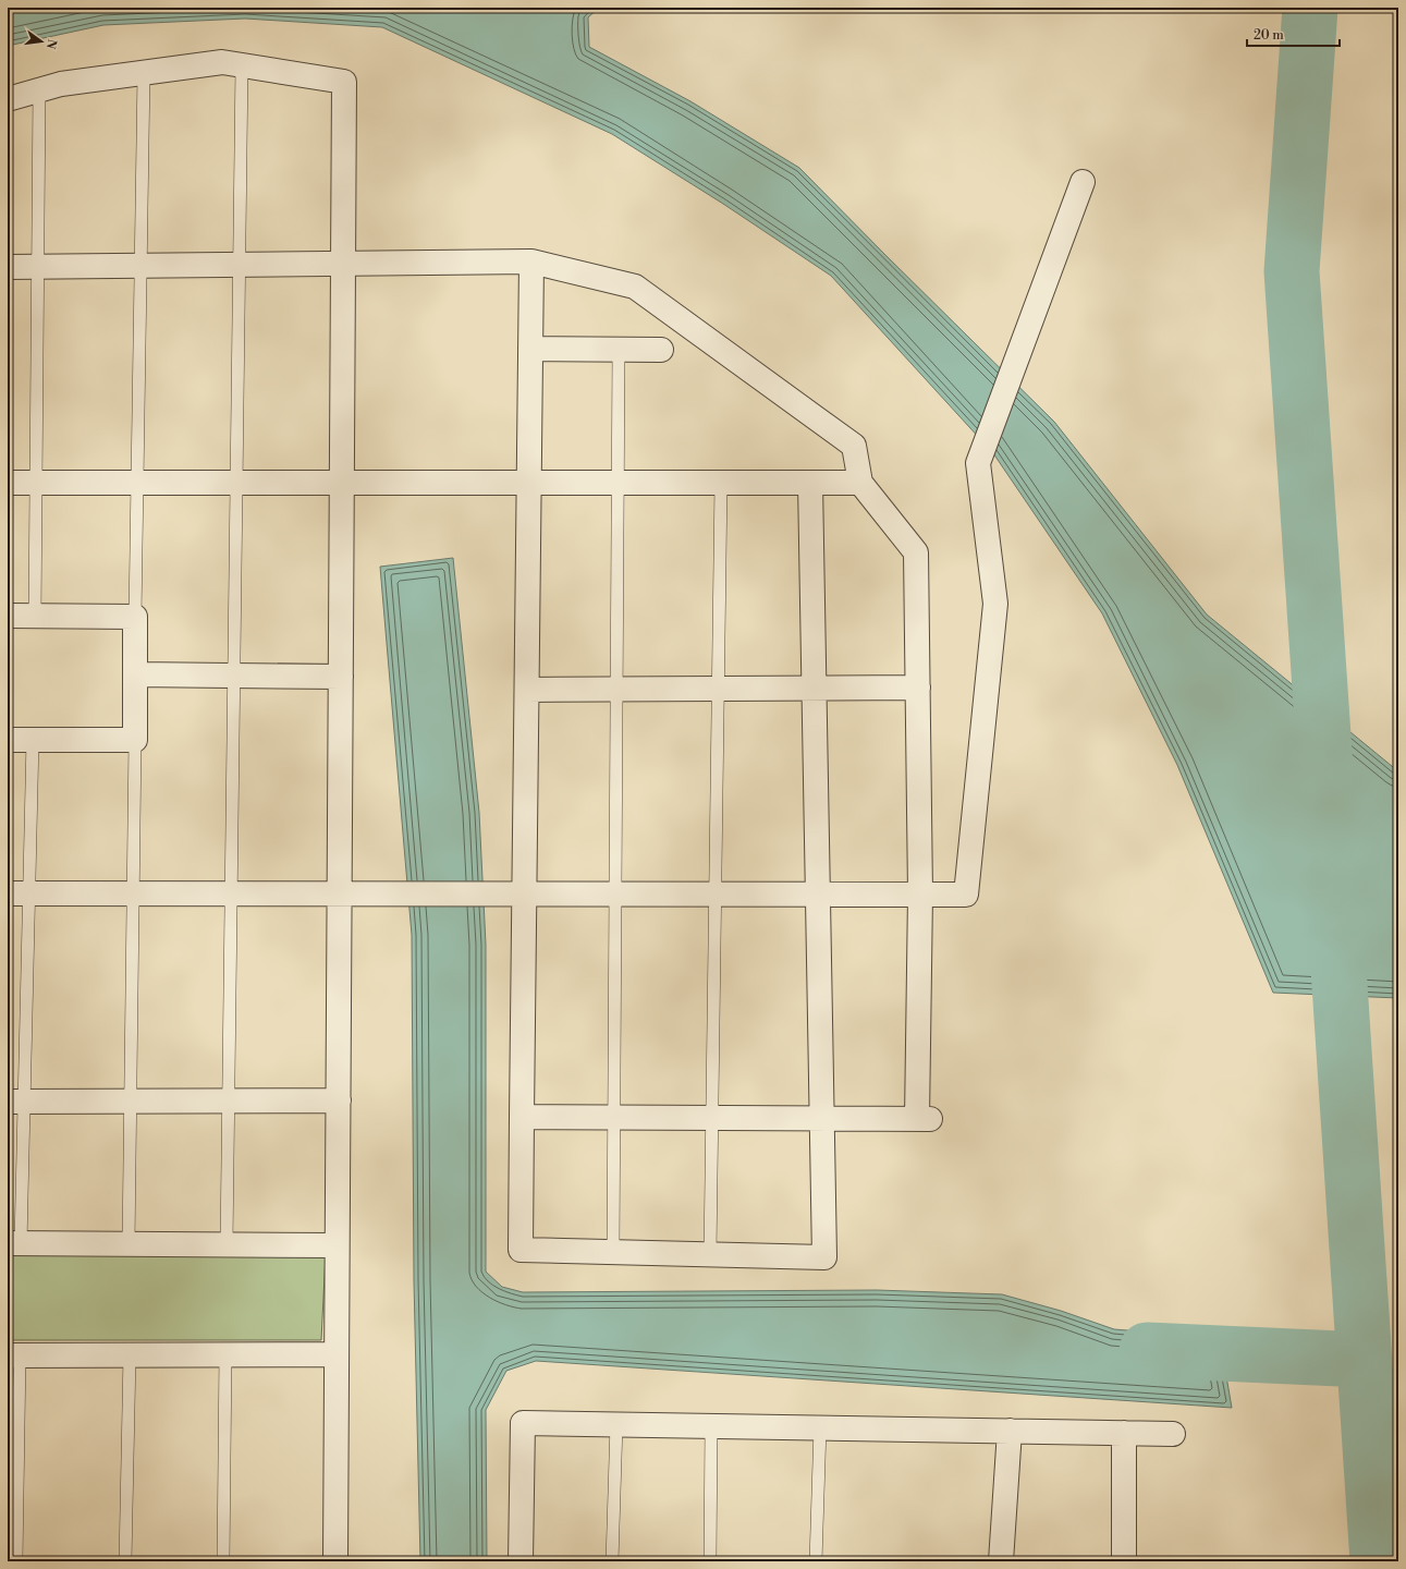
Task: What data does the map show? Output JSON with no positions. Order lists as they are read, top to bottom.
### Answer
{
  "scale_bar": "20 m",
  "north": "right"
}
